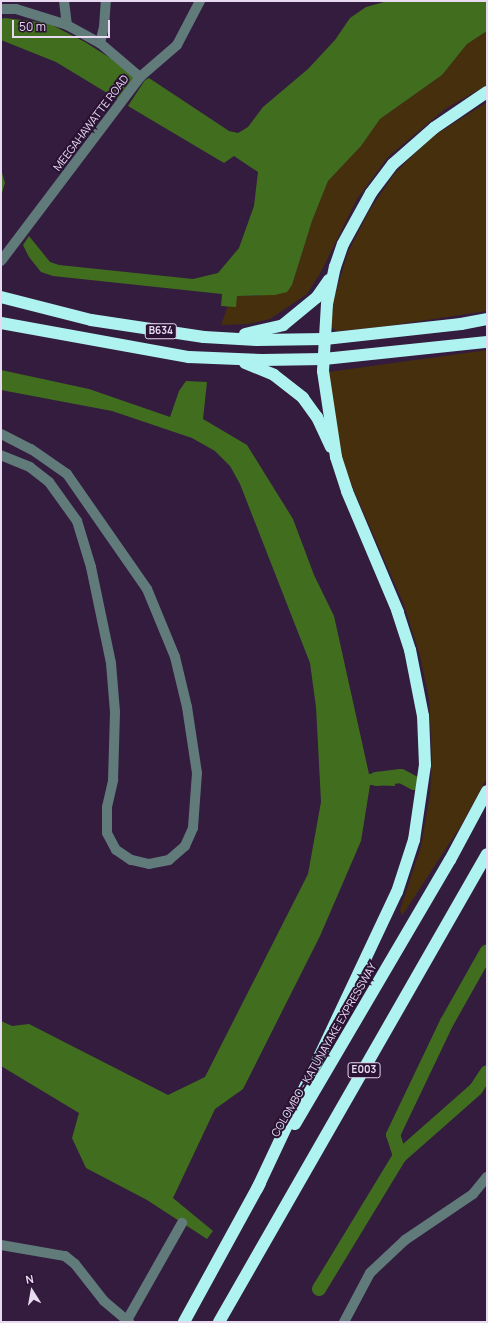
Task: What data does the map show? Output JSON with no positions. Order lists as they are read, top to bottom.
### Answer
{
  "streets": {
    "highway": ["B634", "COLOMBO - KATUNAYAKE EXPRESSWAY", "E003"],
    "street": ["MEEGAHAWATTE ROAD"]
  },
  "scale_bar": "50 m",
  "north": "top"
}
